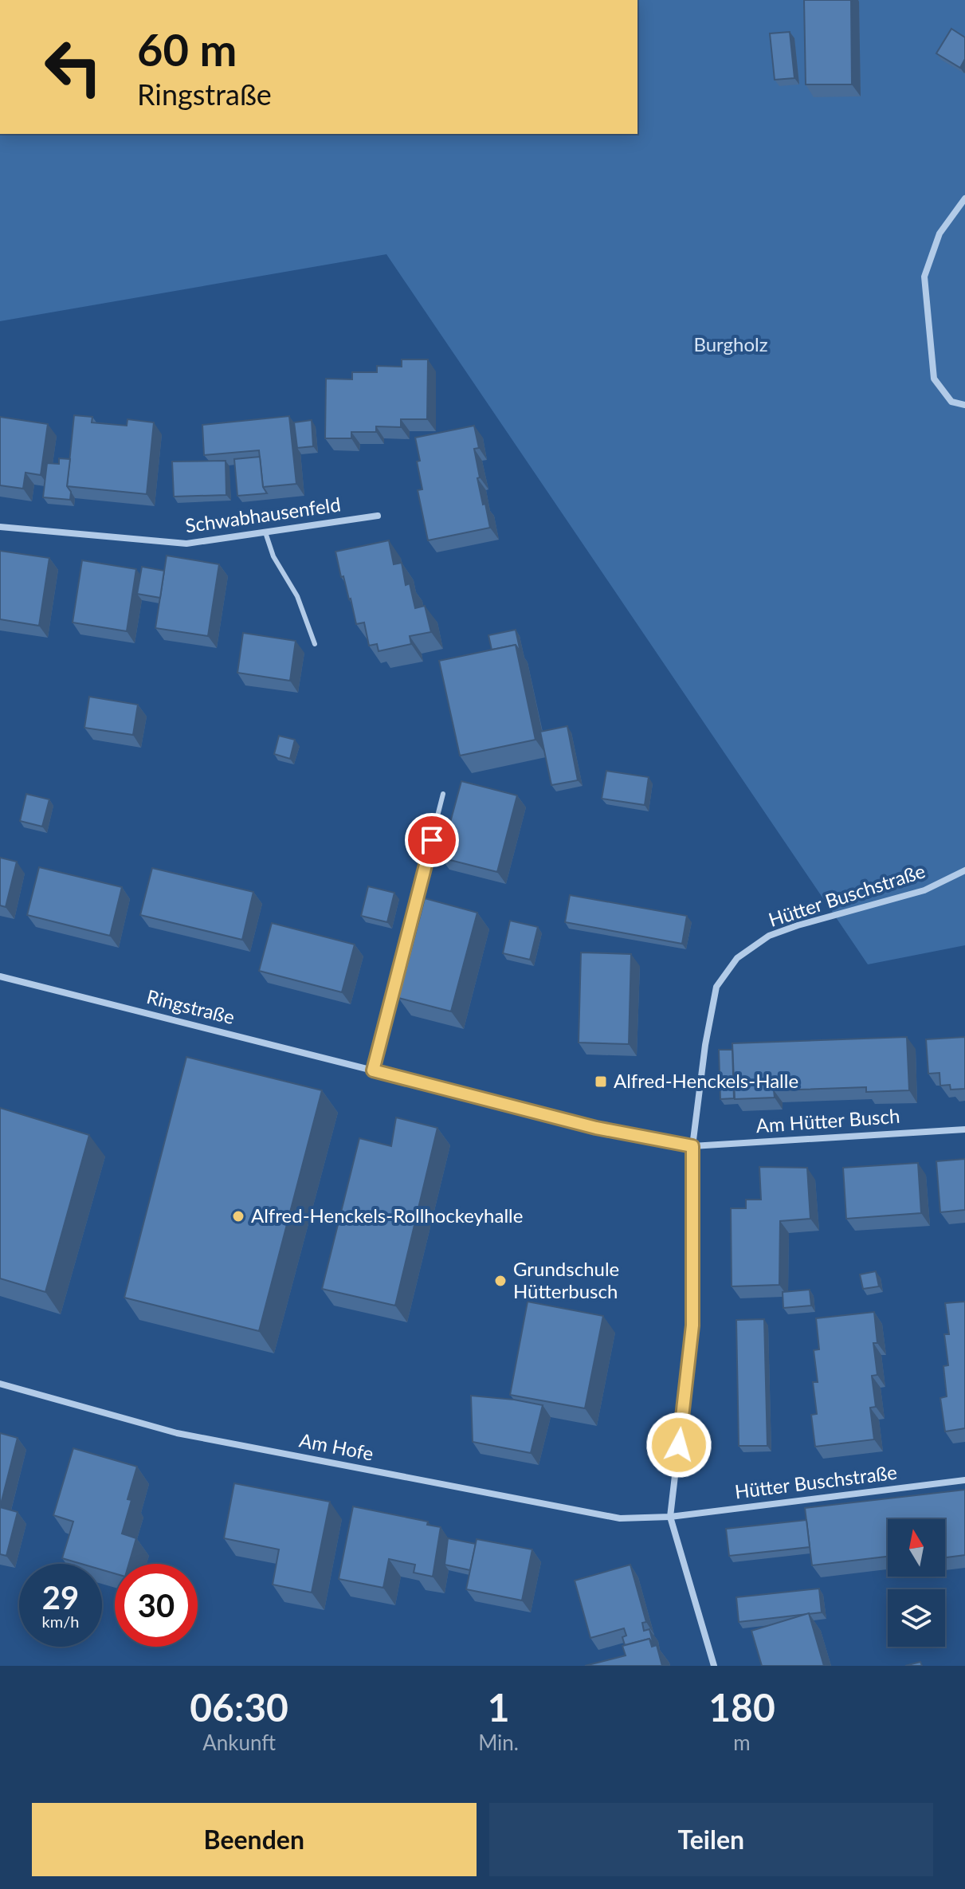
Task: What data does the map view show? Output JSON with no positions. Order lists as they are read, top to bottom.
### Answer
{
  "streets": {
    "street": [
      "Schwabhausenfeld",
      "Hütter Buschstraße",
      "Ringstraße",
      "Am Hütter Busch",
      "Am Hofe"
    ]
  },
  "crossings": [
    ["Hütter Buschstraße", "Ringstraße"],
    ["Hütter Buschstraße", "Am Hütter Busch"],
    ["Hütter Buschstraße", "Am Hofe"],
    ["Ringstraße", "Am Hütter Busch"]
  ],
  "parks": ["Burgholz"],
  "places": {
    "transit": ["Alfred-Henckels-Halle"],
    "other": ["Alfred-Henckels-Rollhockeyhalle", "Grundschule Hütterbusch"]
  },
  "north": "top",
  "page": {
    "turn": ["60 m", "Ringstraße"],
    "speed": "29 km/h",
    "limit": "30",
    "eta": [
      "06:30",
      "Ankunft",
      "1",
      "Min.",
      "180",
      "m"
    ],
    "buttons": ["Beenden", "Teilen"]
  }
}
